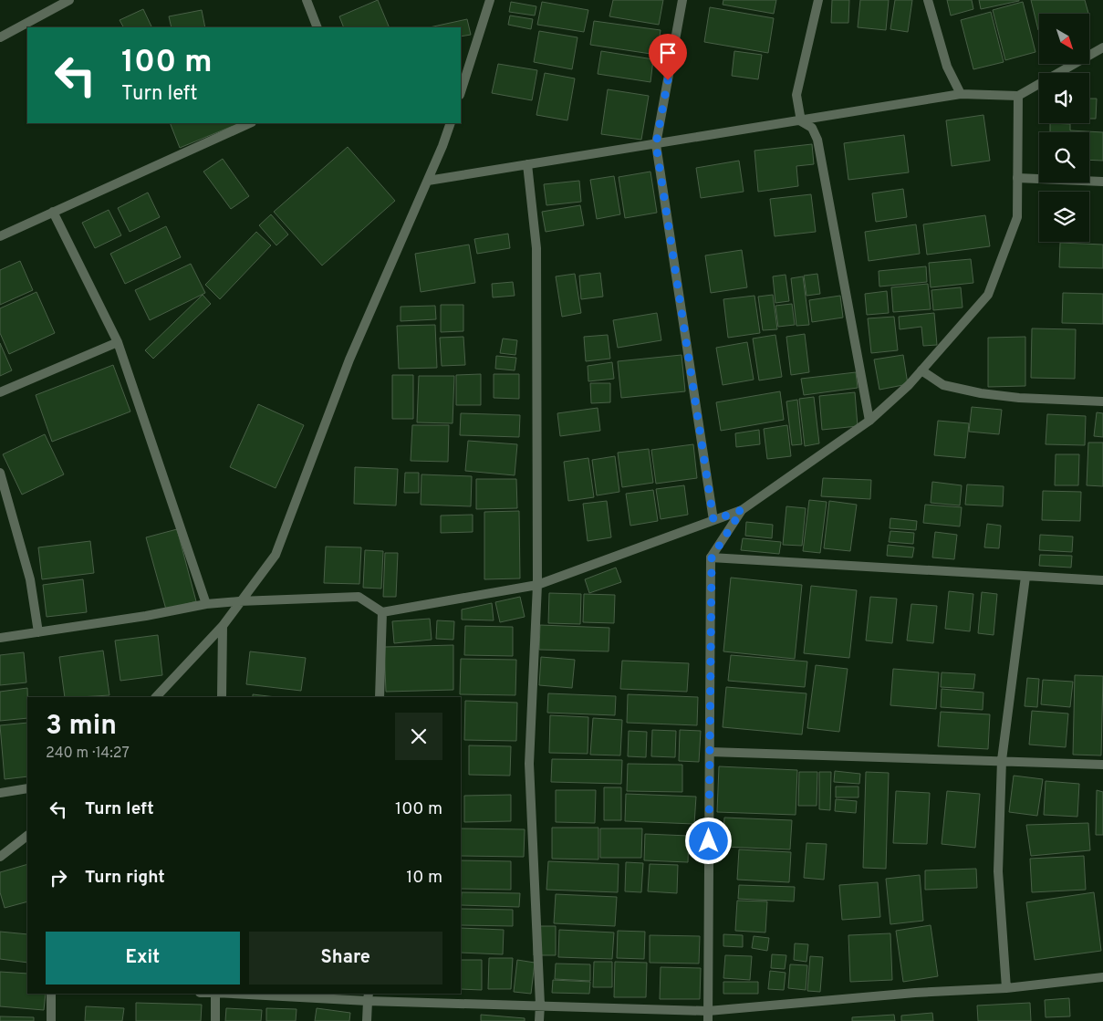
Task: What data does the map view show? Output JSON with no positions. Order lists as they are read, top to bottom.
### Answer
{
  "north": "bottom right",
  "page": {
    "turn": ["100 m", "Turn left"],
    "heading": ["3 min", "240 m · 14:27"],
    "list": [
      {
        "name": "Turn left",
        "value": "100 m"
      },
      {
        "name": "Turn right",
        "value": "10 m"
      }
    ],
    "buttons": ["Exit", "Share"]
  }
}
